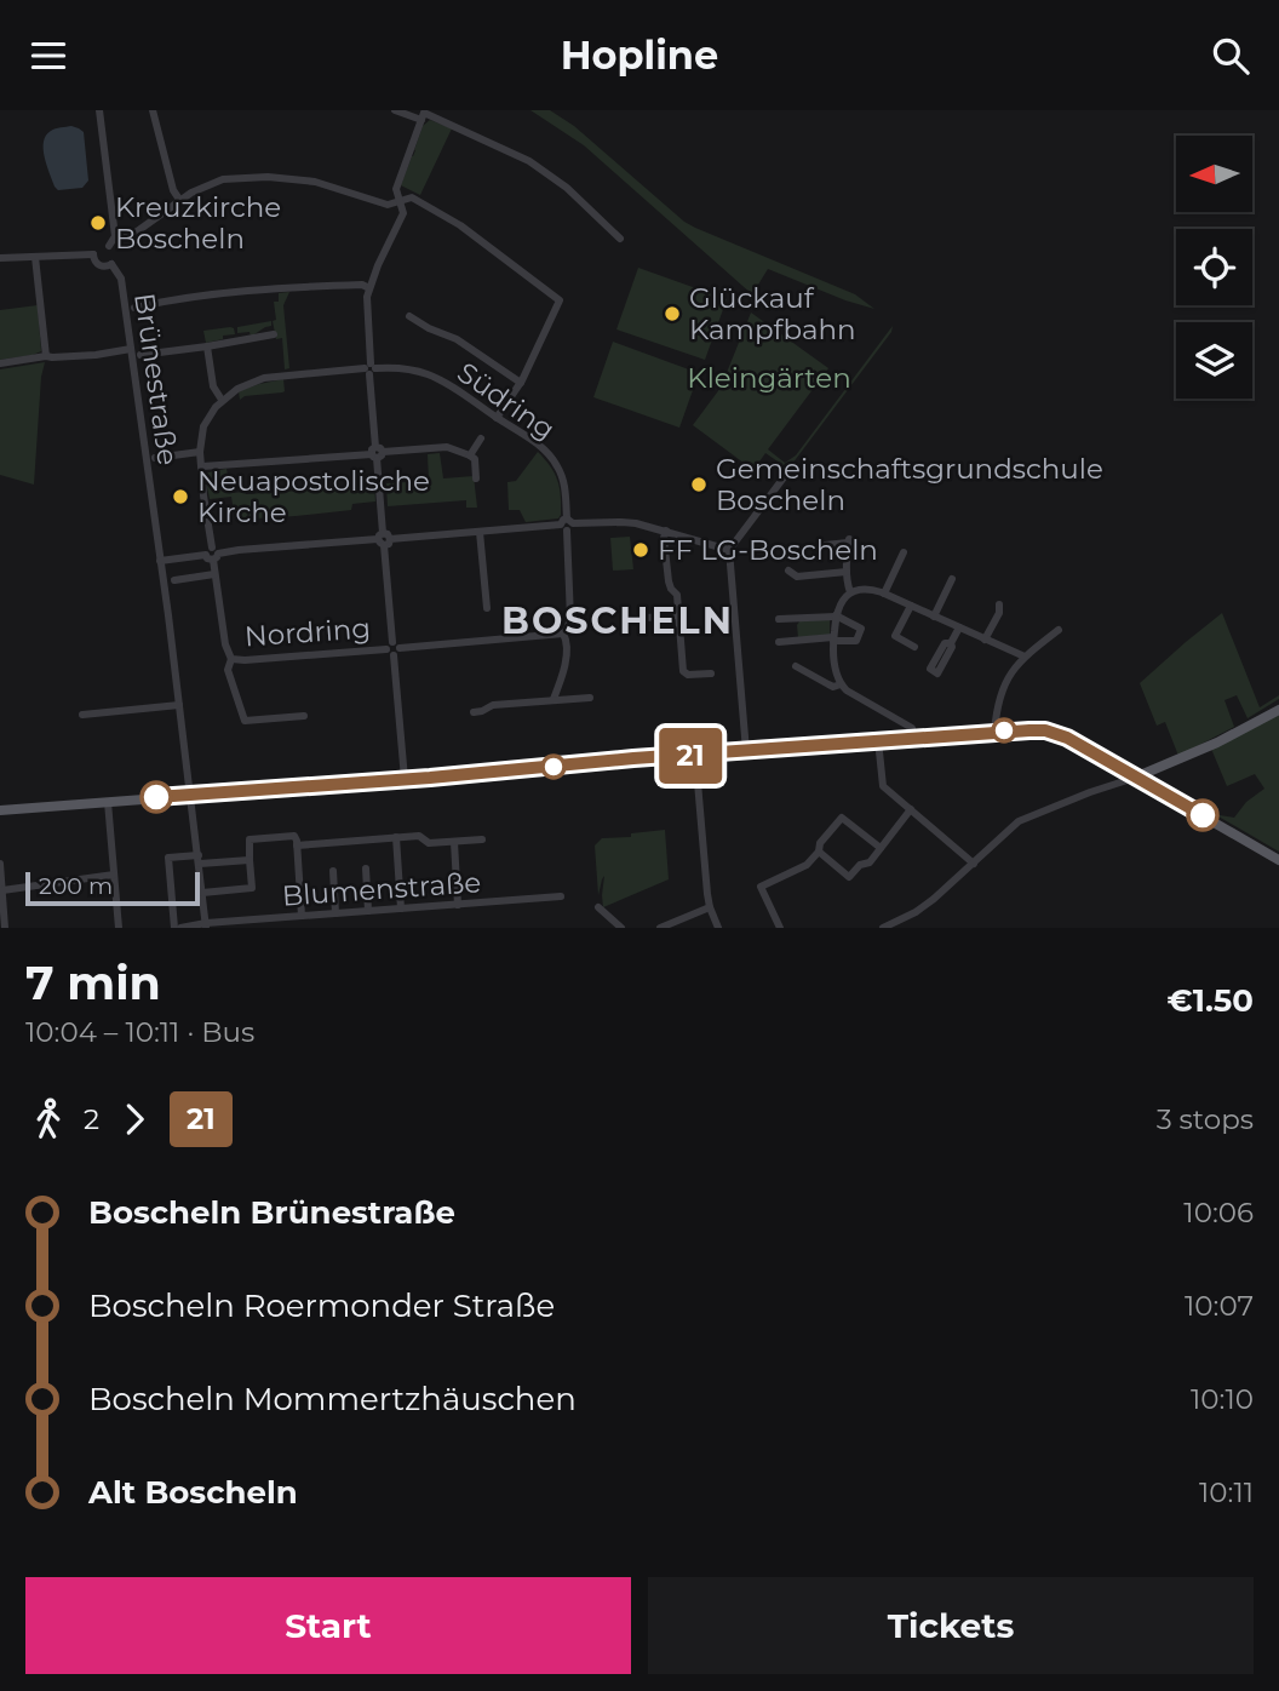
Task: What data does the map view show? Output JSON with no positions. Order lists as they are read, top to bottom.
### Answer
{
  "streets": {
    "street": [
      "Brünestraße",
      "Südring",
      "Nordring",
      "Blumenstraße"
    ]
  },
  "crossings": [
    ["Brünestraße", "Blumenstraße"]
  ],
  "districts": ["BOSCHELN"],
  "parks": ["Kleingärten"],
  "places": [
    "Kreuzkirche Boscheln",
    "Glückauf Kampfbahn",
    "Gemeinschaftsgrundschule Boscheln",
    "Neuapostolische Kirche",
    "FF LG-Boscheln"
  ],
  "lines": ["bus line 21"],
  "scale_bar": "200 m",
  "north": "left",
  "page": {
    "header": "Hopline",
    "on_map": "21",
    "scale": "200 m",
    "heading": ["7 min", "10:04 – 10:11 · Bus", "€1.50"],
    "legs": ["2", "21", "3 stops"],
    "list": [
      {
        "name": "Boscheln Brünestraße",
        "value": "10:06"
      },
      {
        "name": "Boscheln Roermonder Straße",
        "value": "10:07"
      },
      {
        "name": "Boscheln Mommertzhäuschen",
        "value": "10:10"
      },
      {
        "name": "Alt Boscheln",
        "value": "10:11"
      }
    ],
    "buttons": ["Start", "Tickets"]
  }
}
